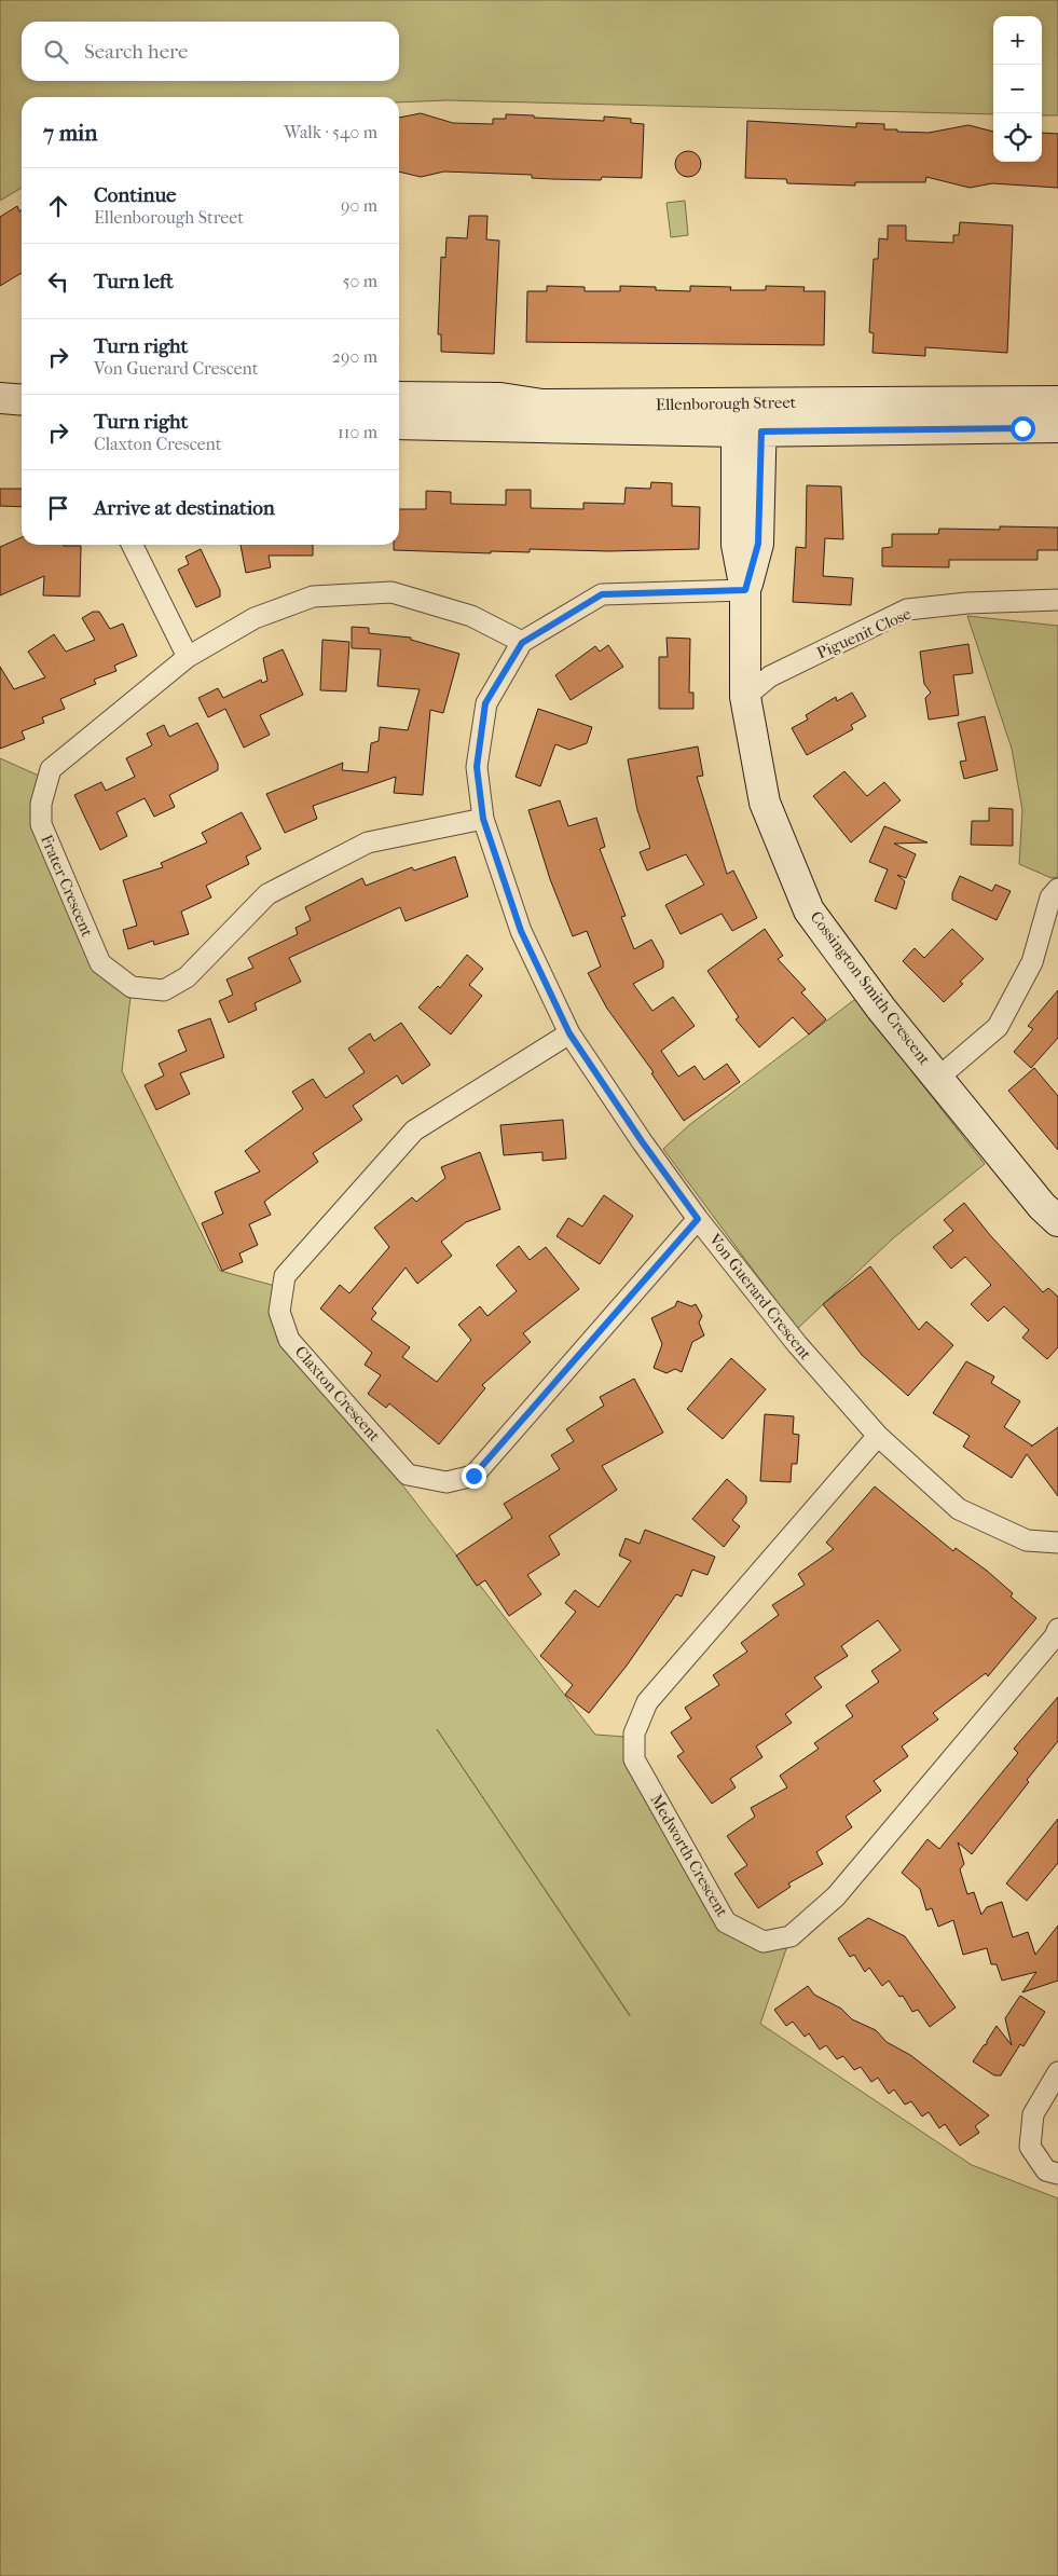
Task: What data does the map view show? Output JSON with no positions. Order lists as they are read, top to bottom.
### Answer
{
  "streets": {
    "main road": ["Ellenborough Street", "Cossington Smith Crescent"],
    "street": [
      "Piguenit Close",
      "Frater Crescent",
      "Von Guerard Crescent",
      "Claxton Crescent",
      "Medworth Crescent"
    ]
  },
  "crossings": [
    ["Ellenborough Street", "Cossington Smith Crescent"],
    ["Piguenit Close", "Cossington Smith Crescent"],
    ["Frater Crescent", "Von Guerard Crescent"],
    ["Cossington Smith Crescent", "Von Guerard Crescent"],
    ["Von Guerard Crescent", "Claxton Crescent"],
    ["Von Guerard Crescent", "Medworth Crescent"]
  ],
  "page": {
    "map_buttons": ["+", "−"],
    "search": "Search here",
    "heading": ["7 min", "Walk · 540 m"],
    "list": [
      ["Continue", "Ellenborough Street", "90 m"],
      ["Turn left", "50 m"],
      ["Turn right", "Von Guerard Crescent", "290 m"],
      ["Turn right", "Claxton Crescent", "110 m"],
      "Arrive at destination"
    ]
  }
}
